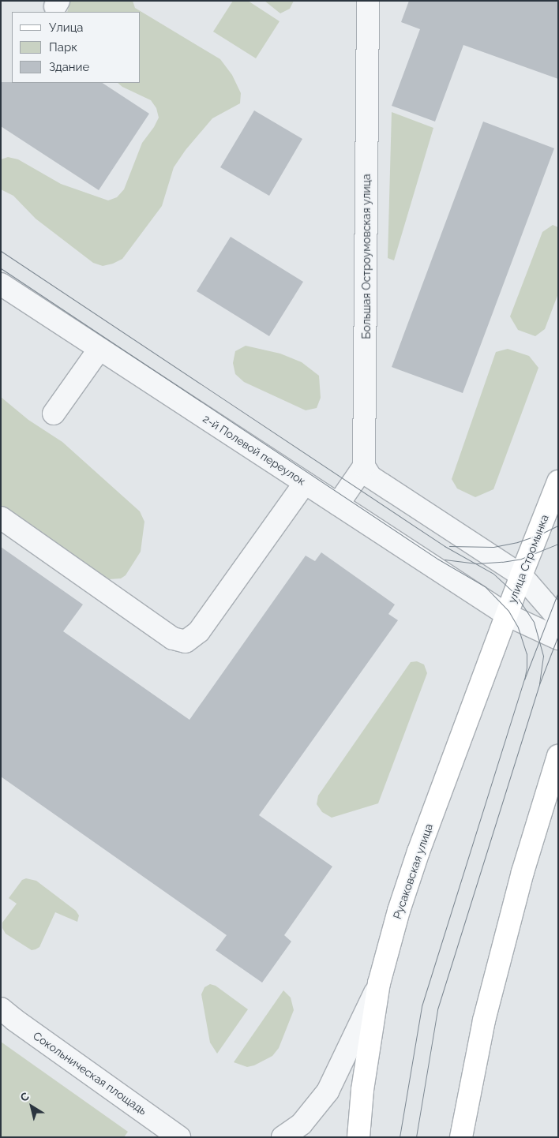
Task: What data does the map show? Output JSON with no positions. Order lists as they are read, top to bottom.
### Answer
{
  "streets": {
    "main road": ["улица Стромынка", "Русаковская улица"],
    "street": ["Большая Остроумовская улица", "2-й Полевой переулок", "Сокольническая площадь"]
  },
  "crossings": [
    ["2-й Полевой переулок", "улица Стромынка"],
    ["2-й Полевой переулок", "Русаковская улица"],
    ["улица Стромынка", "Русаковская улица"]
  ],
  "legend": ["Улица", "Парк", "Здание"],
  "north": "top left"
}
